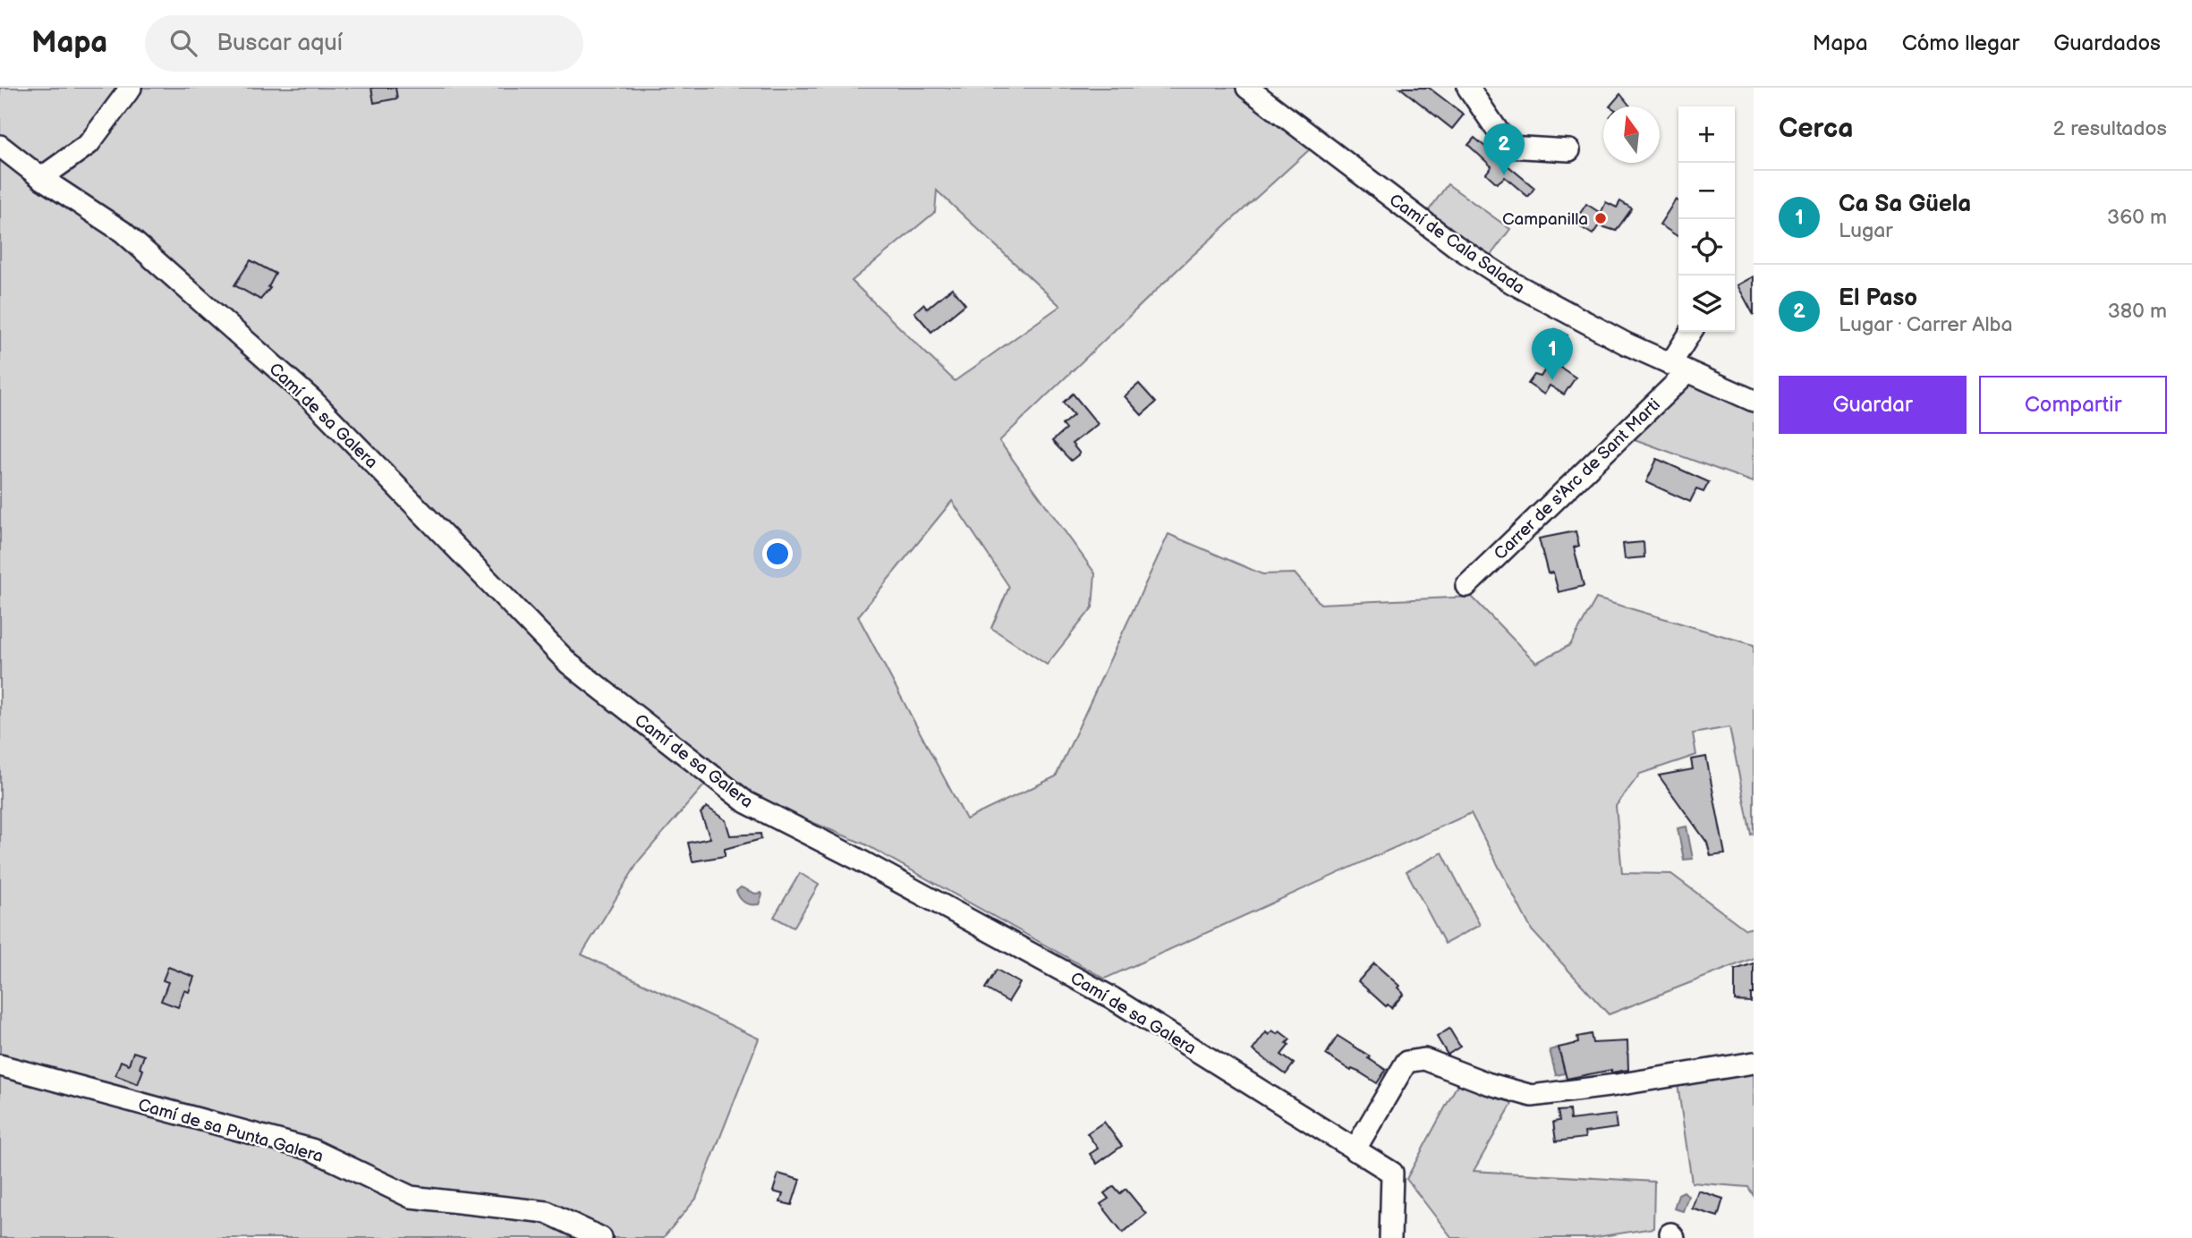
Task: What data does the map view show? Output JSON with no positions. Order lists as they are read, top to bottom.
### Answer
{
  "streets": {
    "street": [
      "Camí de Cala Salada",
      "Camí de sa Galera",
      "Carrer de s'Arc de Sant Marti",
      "Camí de sa Punta Galera"
    ]
  },
  "crossings": [
    ["Camí de Cala Salada", "Carrer de s'Arc de Sant Marti"]
  ],
  "places": ["Campanilla"],
  "north": "top",
  "page": {
    "header": "Mapa",
    "search": "Buscar aquí",
    "nav": ["Mapa", "Cómo llegar", "Guardados"],
    "heading": ["Cerca", "2 resultados"],
    "map_buttons": ["+", "−"],
    "pins": ["2", "1"],
    "list": [
      {
        "mark": "1",
        "name": "Ca Sa Güela",
        "note": "Lugar",
        "value": "360 m"
      },
      {
        "mark": "2",
        "name": "El Paso",
        "note": "Lugar · Carrer Alba",
        "value": "380 m"
      }
    ],
    "buttons": ["Guardar", "Compartir"]
  }
}
